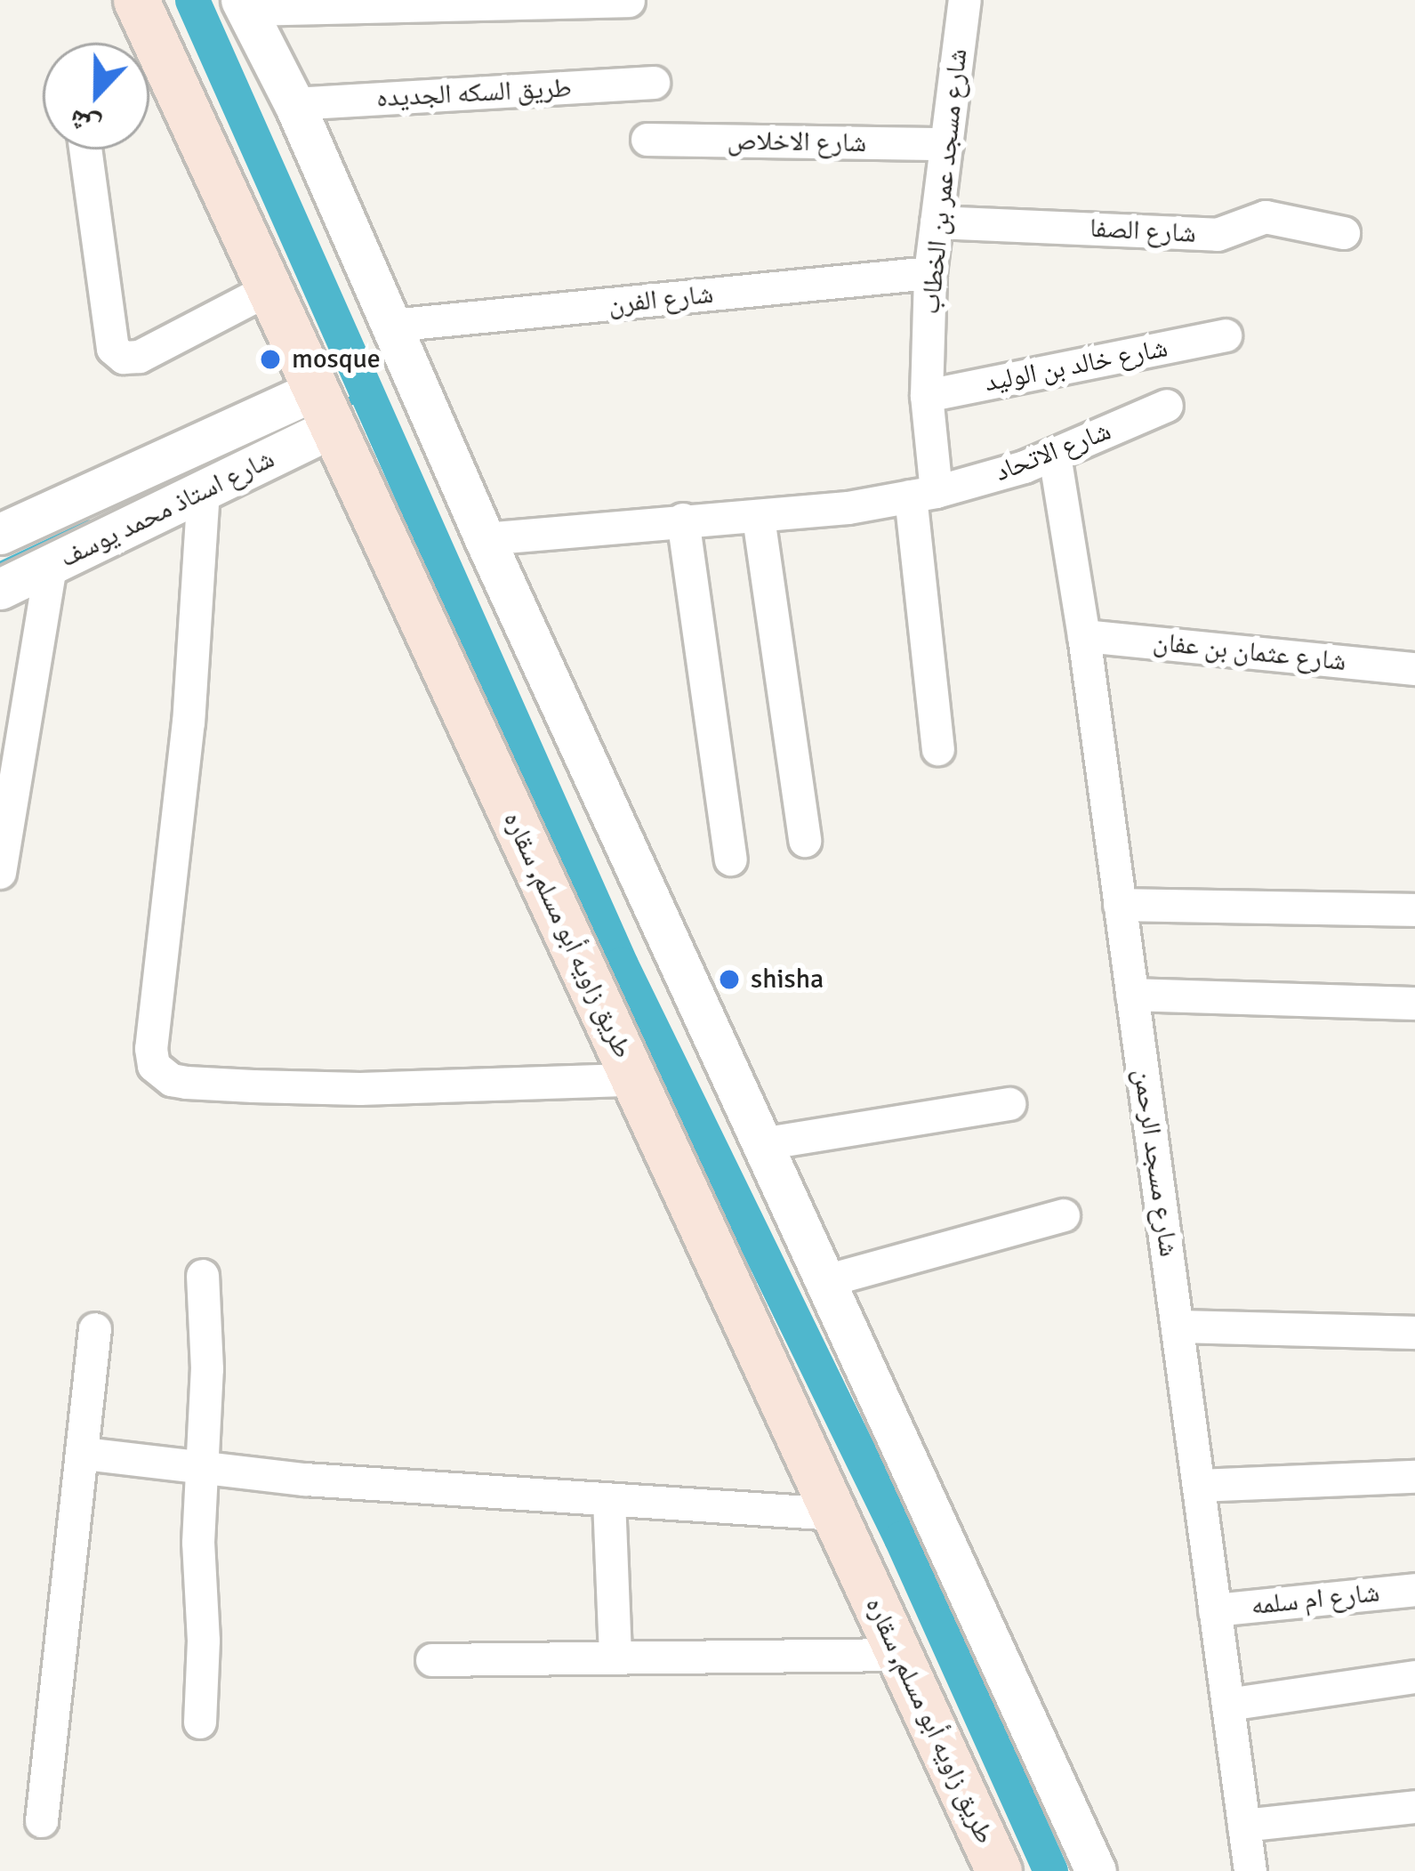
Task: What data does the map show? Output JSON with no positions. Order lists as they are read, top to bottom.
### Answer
{
  "streets": {
    "main road": ["طريق زاويه أبو مسلم, سقاره"],
    "street": [
      "طريق السكه الجديده",
      "شارع الاخلاص",
      "شارع مسجد عمر بن الخطاب",
      "شارع الصفا",
      "شارع الفرن",
      "شارع خالد بن الوليد",
      "شارع الاتحاد",
      "شارع استاذ محمد يوسف",
      "شارع عثمان بن عفان",
      "شارع مسجد الرحمن",
      "شارع ام سلمه"
    ]
  },
  "crossings": [
    ["شارع الاخلاص", "شارع مسجد عمر بن الخطاب"],
    ["شارع مسجد عمر بن الخطاب", "شارع الصفا"],
    ["شارع مسجد عمر بن الخطاب", "شارع الفرن"],
    ["شارع مسجد عمر بن الخطاب", "شارع خالد بن الوليد"],
    ["شارع مسجد عمر بن الخطاب", "شارع الاتحاد"],
    ["شارع الاتحاد", "شارع مسجد الرحمن"],
    ["شارع استاذ محمد يوسف", "طريق زاويه أبو مسلم, سقاره"],
    ["شارع عثمان بن عفان", "شارع مسجد الرحمن"],
    ["شارع مسجد الرحمن", "شارع ام سلمه"]
  ],
  "places": ["mosque", "shisha"],
  "north": "bottom"
}
